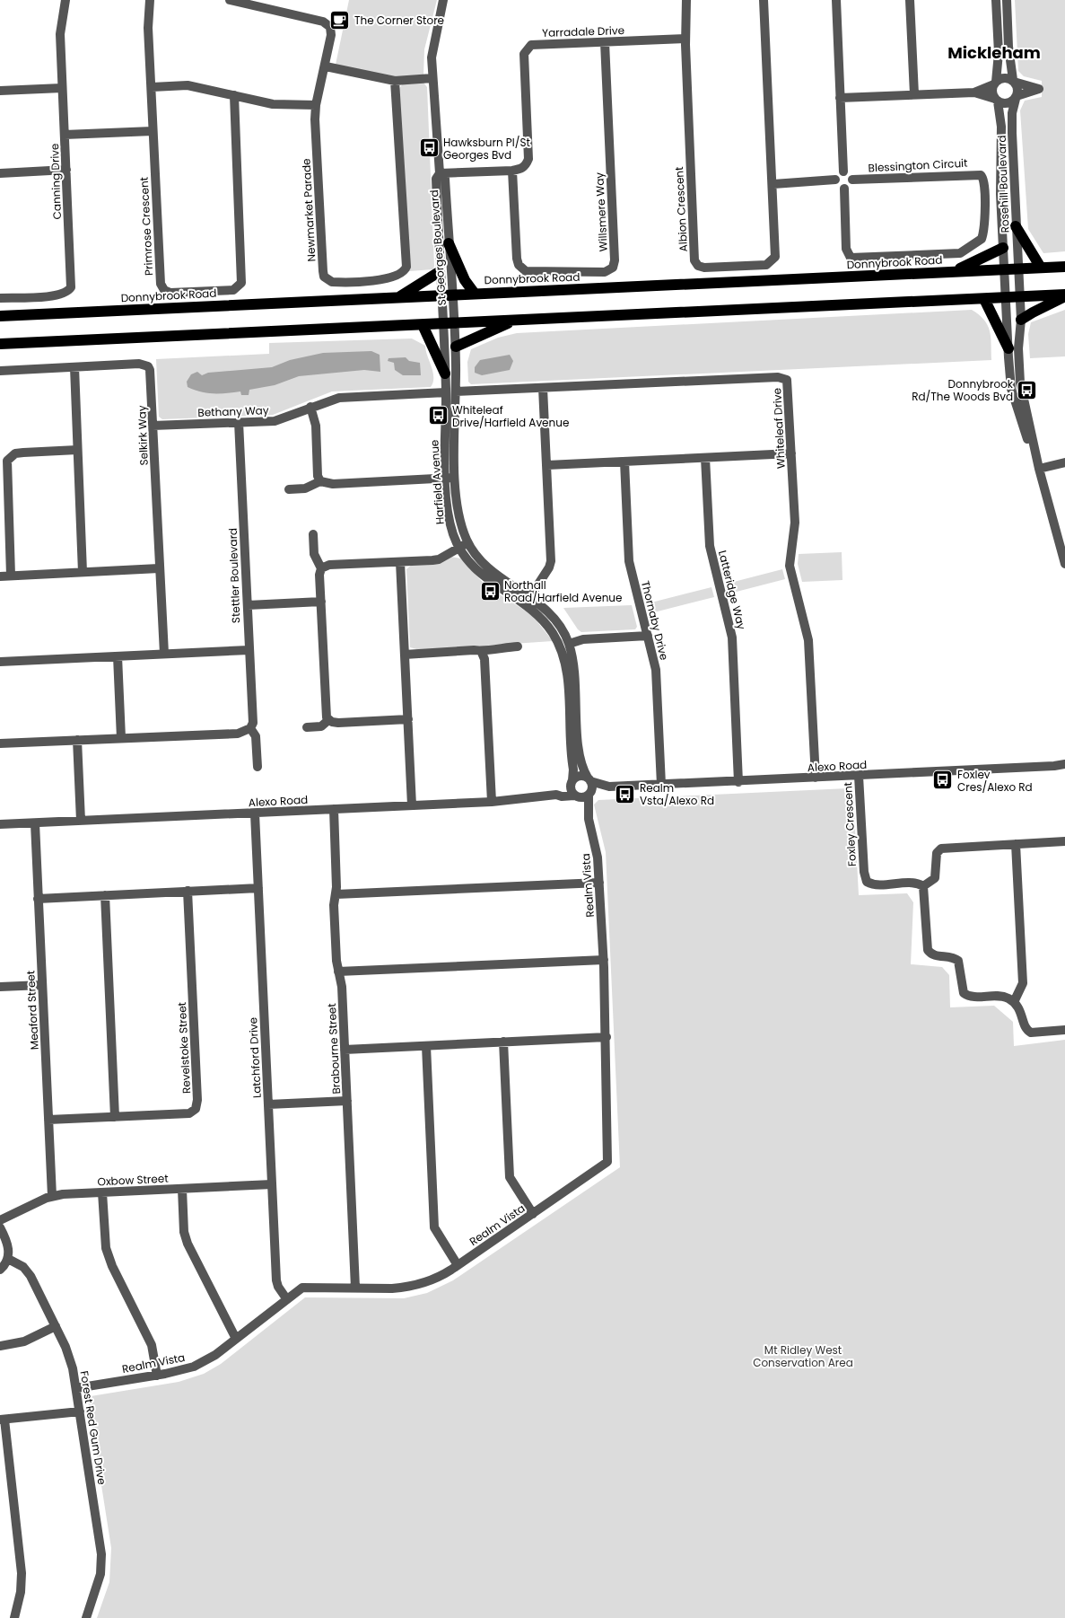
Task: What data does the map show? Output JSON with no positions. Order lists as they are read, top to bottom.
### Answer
{
  "streets": {
    "main road": ["Donnybrook Road"],
    "street": [
      "Yarradale Drive",
      "Blessington Circuit",
      "Canning Drive",
      "Rosehill Boulevard",
      "Albion Crescent",
      "Newmarket Parade",
      "Willsmere Way",
      "Primrose Crescent",
      "St Georges Boulevard",
      "Bethany Way",
      "Whiteleaf Drive",
      "Selkirk Way",
      "Harfield Avenue",
      "Stettler Boulevard",
      "Latteridge Way",
      "Thornaby Drive",
      "Alexo Road",
      "Foxley Crescent",
      "Realm Vista",
      "Meaford Street",
      "Revelstoke Street",
      "Brabourne Street",
      "Latchford Drive",
      "Oxbow Street",
      "Forest Red Gum Drive"
    ]
  },
  "crossings": [
    ["Yarradale Drive", "Albion Crescent"],
    ["Yarradale Drive", "Willsmere Way"],
    ["Rosehill Boulevard", "Donnybrook Road"],
    ["St Georges Boulevard", "Donnybrook Road"],
    ["St Georges Boulevard", "Harfield Avenue"],
    ["Bethany Way", "Selkirk Way"],
    ["Bethany Way", "Harfield Avenue"],
    ["Bethany Way", "Stettler Boulevard"],
    ["Whiteleaf Drive", "Harfield Avenue"],
    ["Whiteleaf Drive", "Alexo Road"],
    ["Harfield Avenue", "Alexo Road"],
    ["Harfield Avenue", "Realm Vista"],
    ["Latteridge Way", "Alexo Road"],
    ["Thornaby Drive", "Alexo Road"],
    ["Alexo Road", "Foxley Crescent"],
    ["Alexo Road", "Realm Vista"],
    ["Alexo Road", "Meaford Street"],
    ["Alexo Road", "Brabourne Street"],
    ["Alexo Road", "Latchford Drive"],
    ["Realm Vista", "Brabourne Street"],
    ["Realm Vista", "Latchford Drive"],
    ["Realm Vista", "Forest Red Gum Drive"],
    ["Meaford Street", "Revelstoke Street"],
    ["Meaford Street", "Oxbow Street"],
    ["Latchford Drive", "Oxbow Street"]
  ],
  "districts": ["Mickleham"],
  "parks": ["Mt Ridley West Conservation Area"],
  "places": {
    "cafe": ["The Corner Store"],
    "bus stop": [
      "Hawksburn Pl/St Georges Bvd",
      "Donnybrook Rd/The Woods Bvd",
      "Whiteleaf Drive/Harfield Avenue",
      "Northall Road/Harfield Avenue",
      "Foxley Cres/Alexo Rd",
      "Realm Vsta/Alexo Rd"
    ]
  }
}
